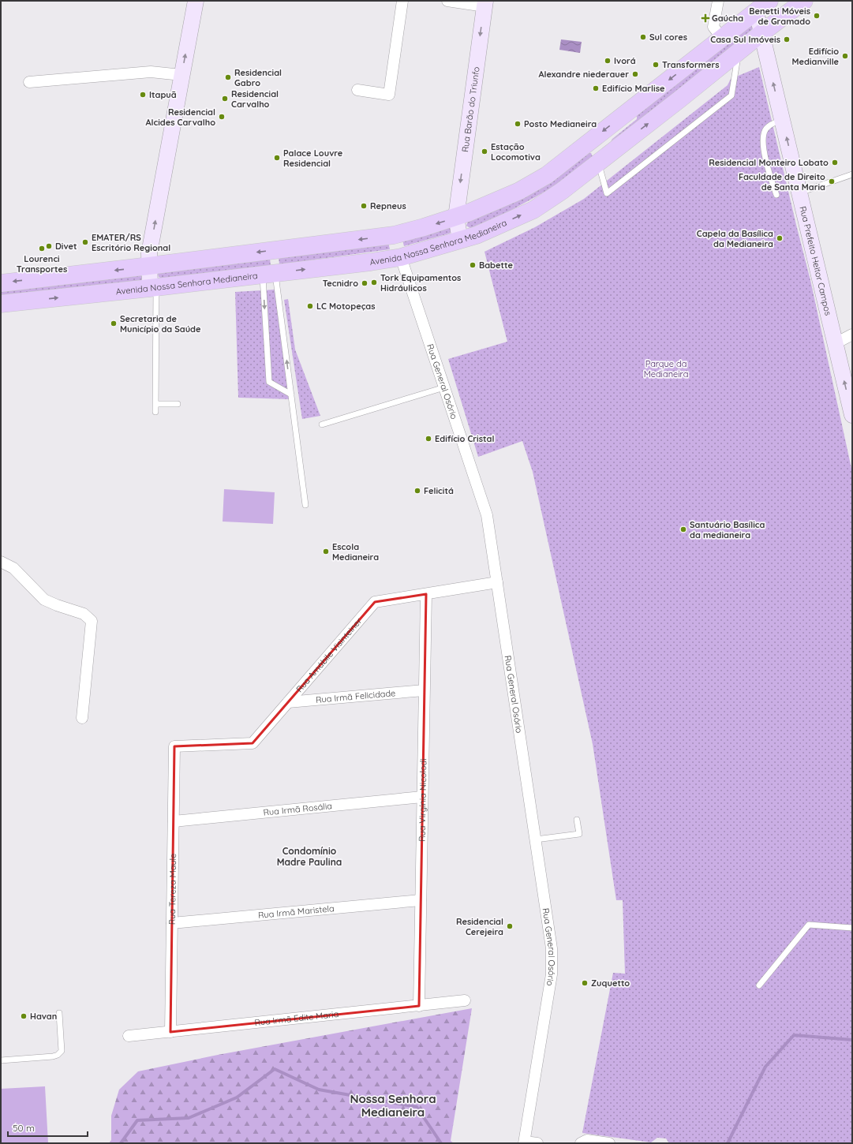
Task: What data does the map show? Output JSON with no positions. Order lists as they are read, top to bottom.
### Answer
{
  "streets": {
    "main road": ["Avenida Nossa Senhora Medianeira"],
    "street": [
      "Rua Barão do Triunfo",
      "Rua Prefeito Heitor Campos",
      "Rua General Osório",
      "Rua Amábile Visinteiner",
      "Rua Irmã Felicidade",
      "Rua Virgínia Nicolodi",
      "Rua Irmã Rosália",
      "Rua Tereza Maule",
      "Rua Irmã Maristela",
      "Rua Irmã Edite Maria"
    ]
  },
  "crossings": [
    ["Rua Barão do Triunfo", "Avenida Nossa Senhora Medianeira"],
    ["Avenida Nossa Senhora Medianeira", "Rua Prefeito Heitor Campos"],
    ["Avenida Nossa Senhora Medianeira", "Rua General Osório"],
    ["Rua General Osório", "Rua Amábile Visinteiner"],
    ["Rua Amábile Visinteiner", "Rua Irmã Felicidade"],
    ["Rua Amábile Visinteiner", "Rua Virgínia Nicolodi"],
    ["Rua Amábile Visinteiner", "Rua Tereza Maule"],
    ["Rua Irmã Felicidade", "Rua Virgínia Nicolodi"],
    ["Rua Virgínia Nicolodi", "Rua Irmã Rosália"],
    ["Rua Virgínia Nicolodi", "Rua Irmã Maristela"],
    ["Rua Virgínia Nicolodi", "Rua Irmã Edite Maria"],
    ["Rua Irmã Rosália", "Rua Tereza Maule"],
    ["Rua Tereza Maule", "Rua Irmã Maristela"],
    ["Rua Tereza Maule", "Rua Irmã Edite Maria"]
  ],
  "one_way": ["Rua Barão do Triunfo", "Rua Prefeito Heitor Campos"],
  "districts": ["Condomínio Madre Paulina", "Nossa Senhora Medianeira"],
  "parks": ["Parque da Medianeira"],
  "places": {
    "other": [
      "Benetti Móveis de Gramado",
      "Sul cores",
      "Casa Sul Imóveis",
      "Edifício Medianville",
      "Ivorá",
      "Transformers",
      "Alexandre niederauer",
      "Residencial Gabro",
      "Edifício Marlise",
      "Itapuã",
      "Residencial Carvalho",
      "Residencial Alcides Carvalho",
      "Posto Medianeira",
      "Estação Locomotiva",
      "Palace Louvre Residencial",
      "Residencial Monteiro Lobato",
      "Faculdade de Direito de Santa Maria",
      "Repneus",
      "Capela da Basílica da Medianeira",
      "EMATER/RS Escritório Regional",
      "Divet",
      "Lourenci Transportes",
      "Babette",
      "Tork Equipamentos Hidráulicos",
      "Tecnidro",
      "LC Motopeças",
      "Secretaria de Município da Saúde",
      "Edifício Cristal",
      "Felicitá",
      "Santuário Basílica da medianeira",
      "Escola Medianeira",
      "Residencial Cerejeira",
      "Zuquetto",
      "Havan"
    ],
    "health": ["Gaúcha"]
  },
  "scale_bar": "50 m"
}
